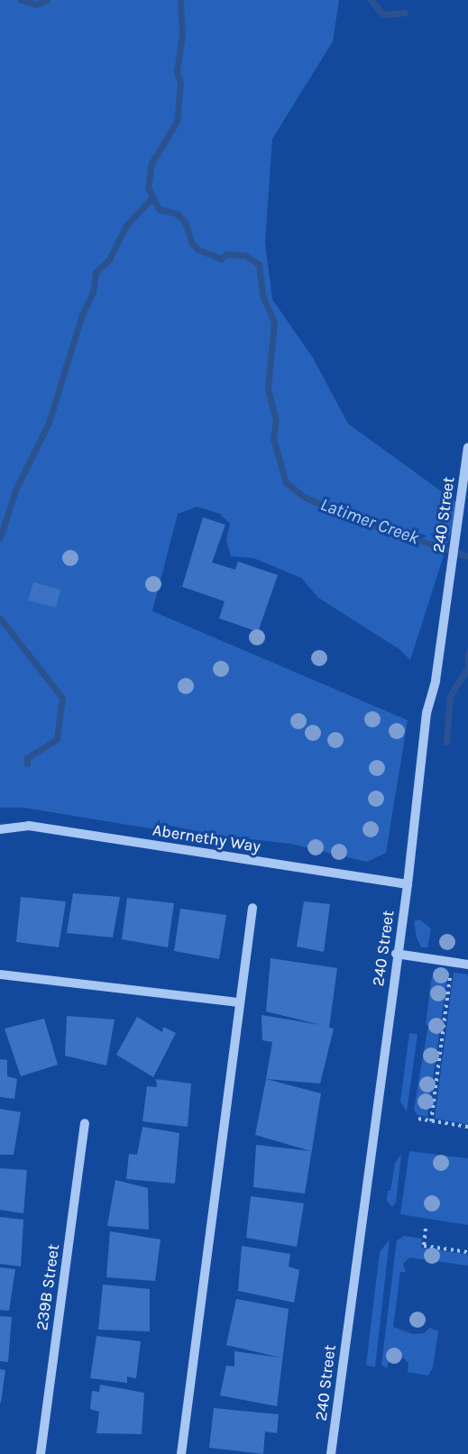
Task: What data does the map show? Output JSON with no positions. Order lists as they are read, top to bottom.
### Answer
{
  "streets": {
    "street": ["240 Street", "Abernethy Way", "239B Street"]
  },
  "crossings": [
    ["240 Street", "Abernethy Way"]
  ],
  "water": ["Latimer Creek"]
}
